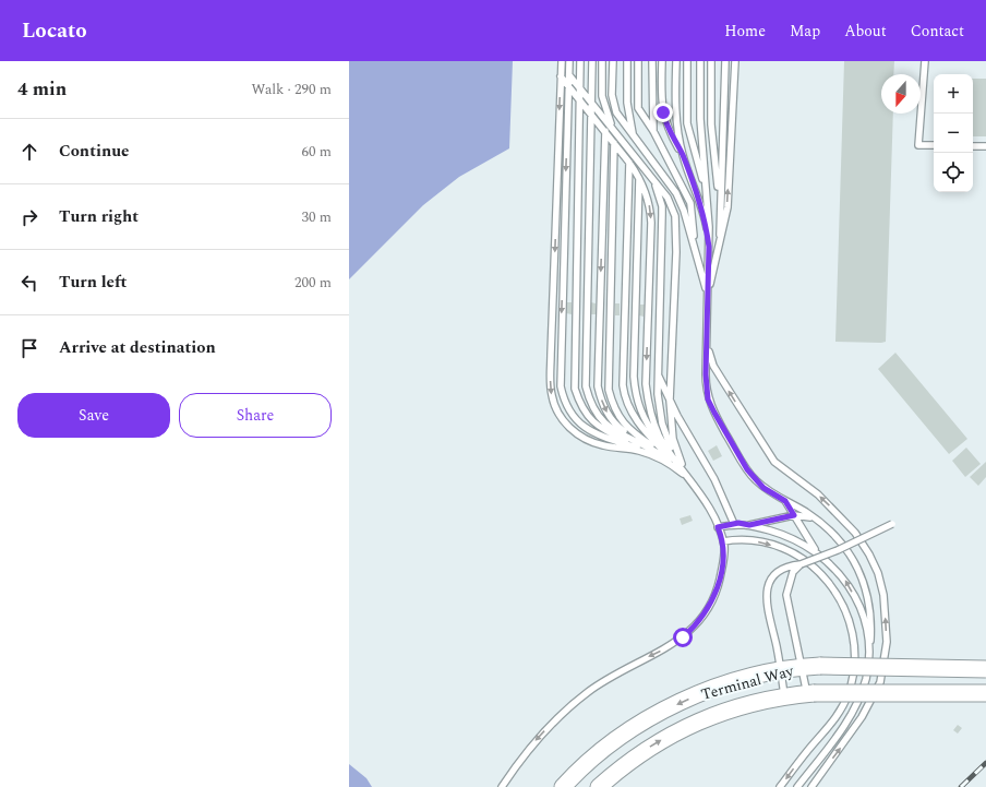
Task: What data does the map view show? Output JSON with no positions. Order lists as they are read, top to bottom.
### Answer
{
  "streets": {
    "main road": ["Terminal Way"]
  },
  "north": "bottom",
  "page": {
    "header": "Locato",
    "nav": [
      "Home",
      "Map",
      "About",
      "Contact"
    ],
    "heading": ["4 min", "Walk · 290 m"],
    "map_buttons": ["+", "−"],
    "list": [
      ["Continue", "60 m"],
      ["Turn right", "30 m"],
      ["Turn left", "200 m"],
      "Arrive at destination"
    ],
    "buttons": ["Save", "Share"]
  }
}
